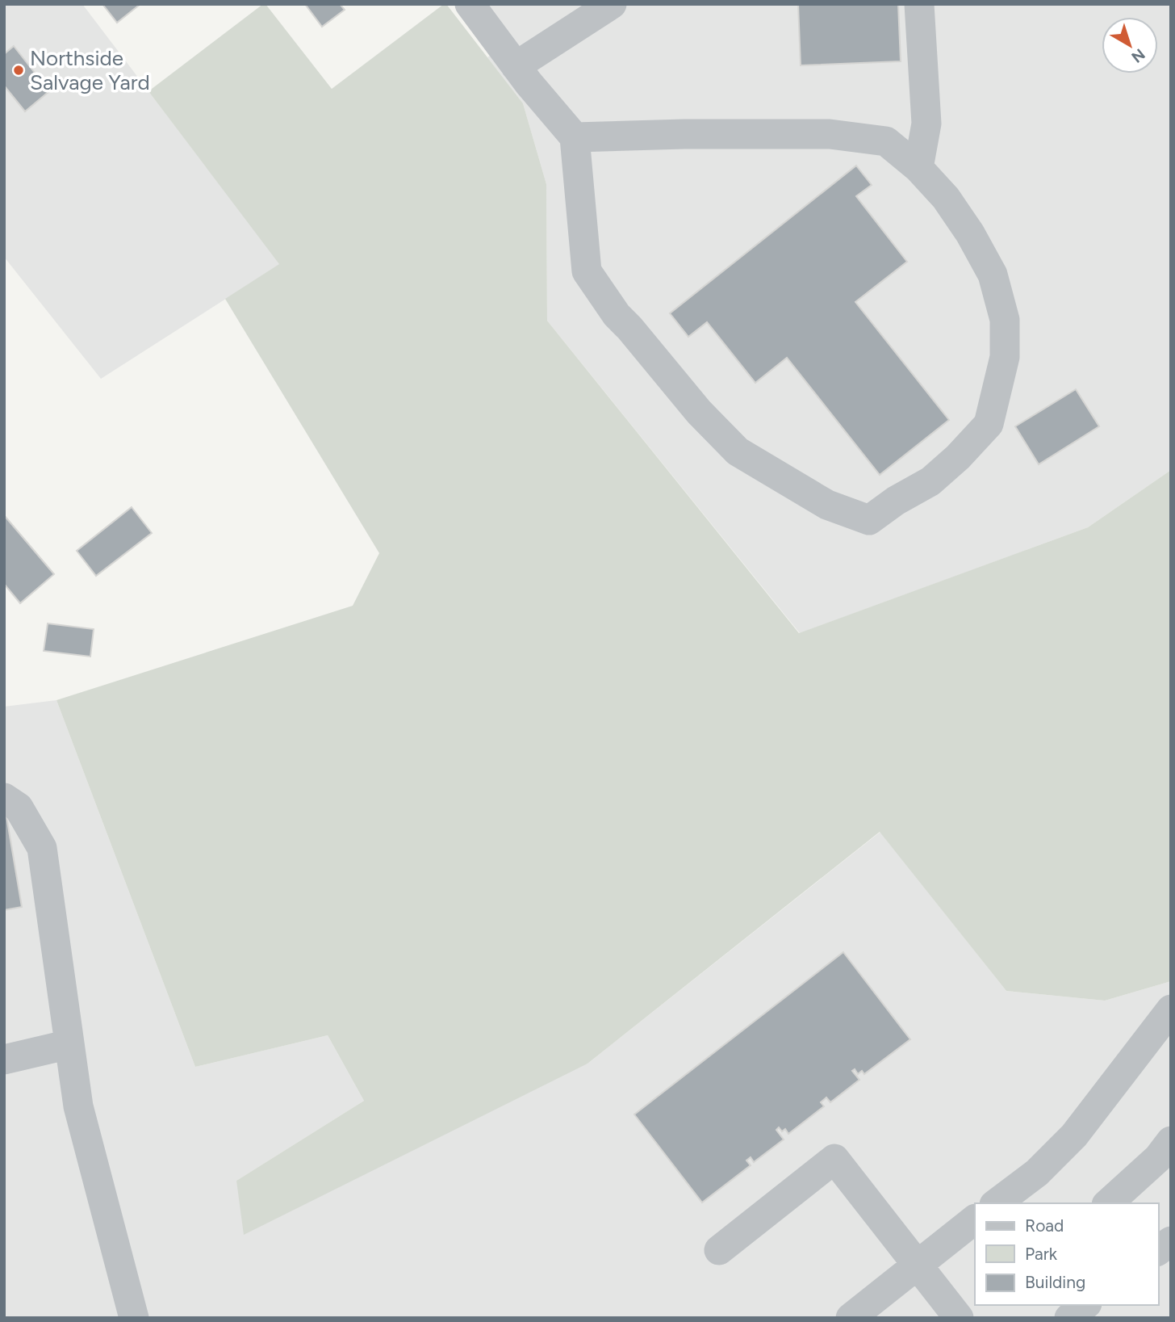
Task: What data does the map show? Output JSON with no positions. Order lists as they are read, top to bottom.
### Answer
{
  "places": ["Northside Salvage Yard"],
  "legend": ["Road", "Park", "Building"],
  "north": "bottom right"
}
